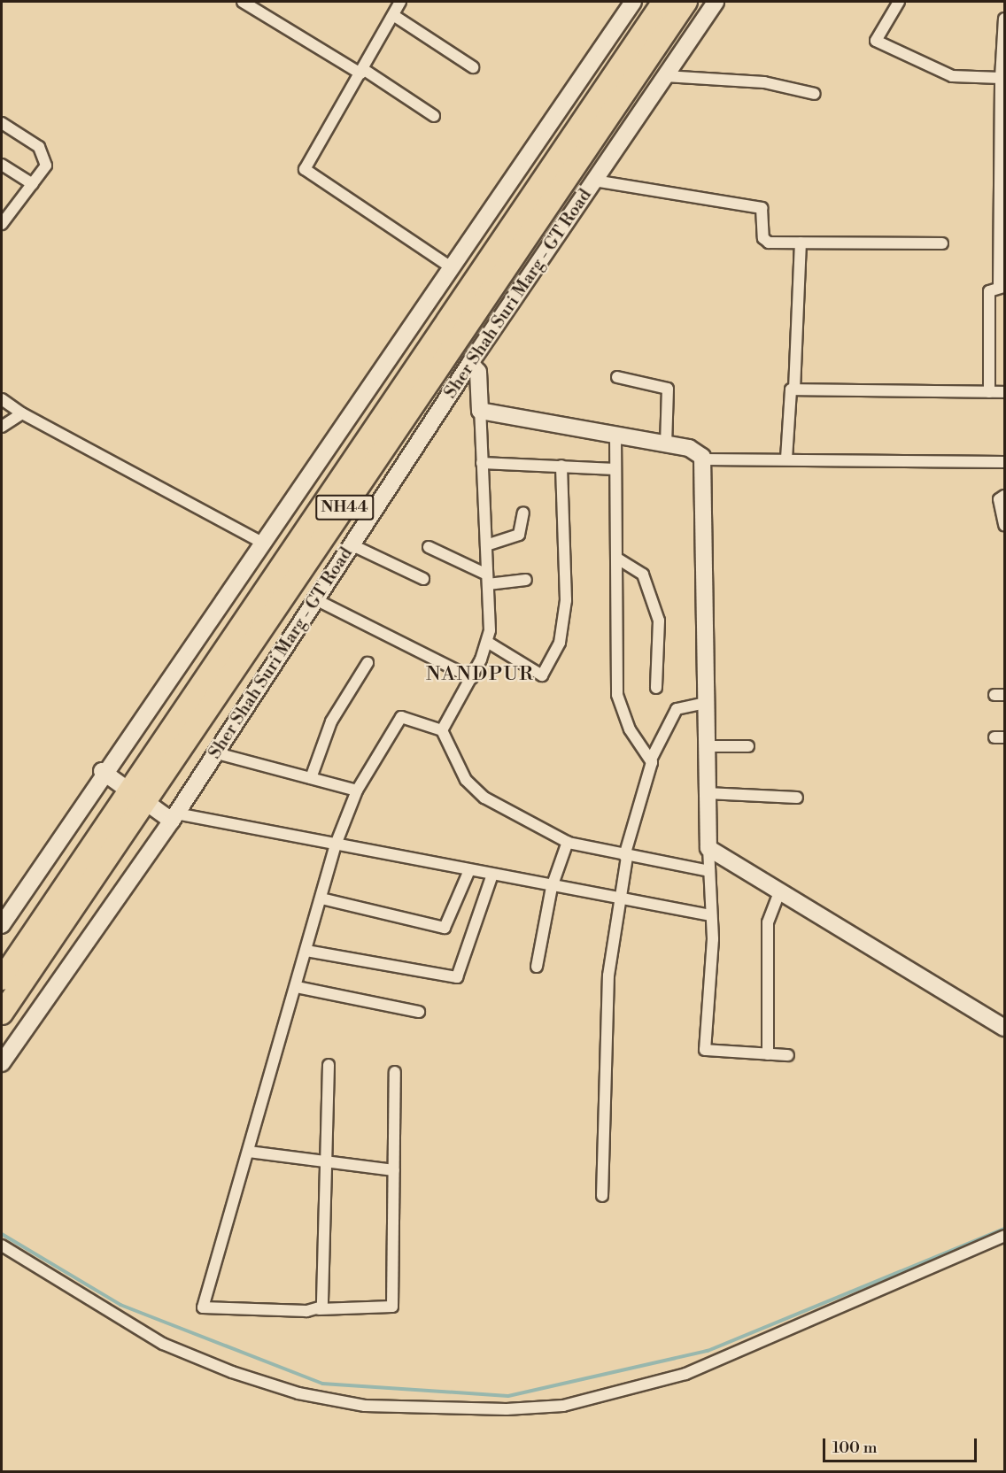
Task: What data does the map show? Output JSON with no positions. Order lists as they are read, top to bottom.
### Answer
{
  "streets": {
    "highway": ["Sher Shah Suri Marg - GT Road", "NH44"]
  },
  "districts": ["NANDPUR"],
  "scale_bar": "100 m"
}
